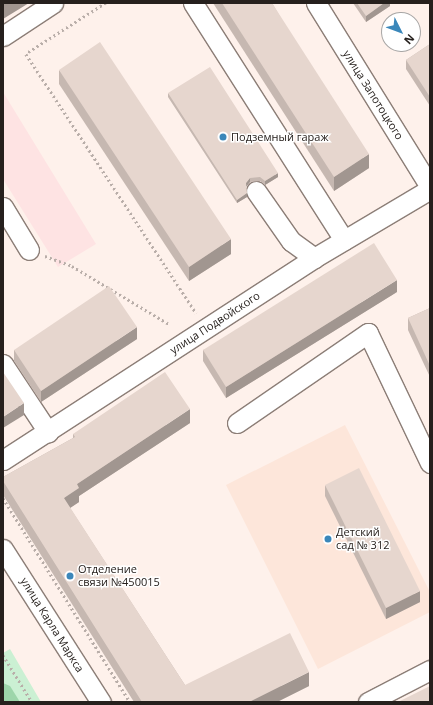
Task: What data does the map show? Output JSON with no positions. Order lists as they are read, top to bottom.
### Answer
{
  "streets": {
    "street": ["улица Запотоцкого", "улица Подвойского", "улица Карла Маркса"]
  },
  "crossings": [
    ["улица Запотоцкого", "улица Подвойского"]
  ],
  "places": ["Подземный гараж", "Детский сад № 312", "Отделение связи №450015"],
  "north": "bottom right"
}
